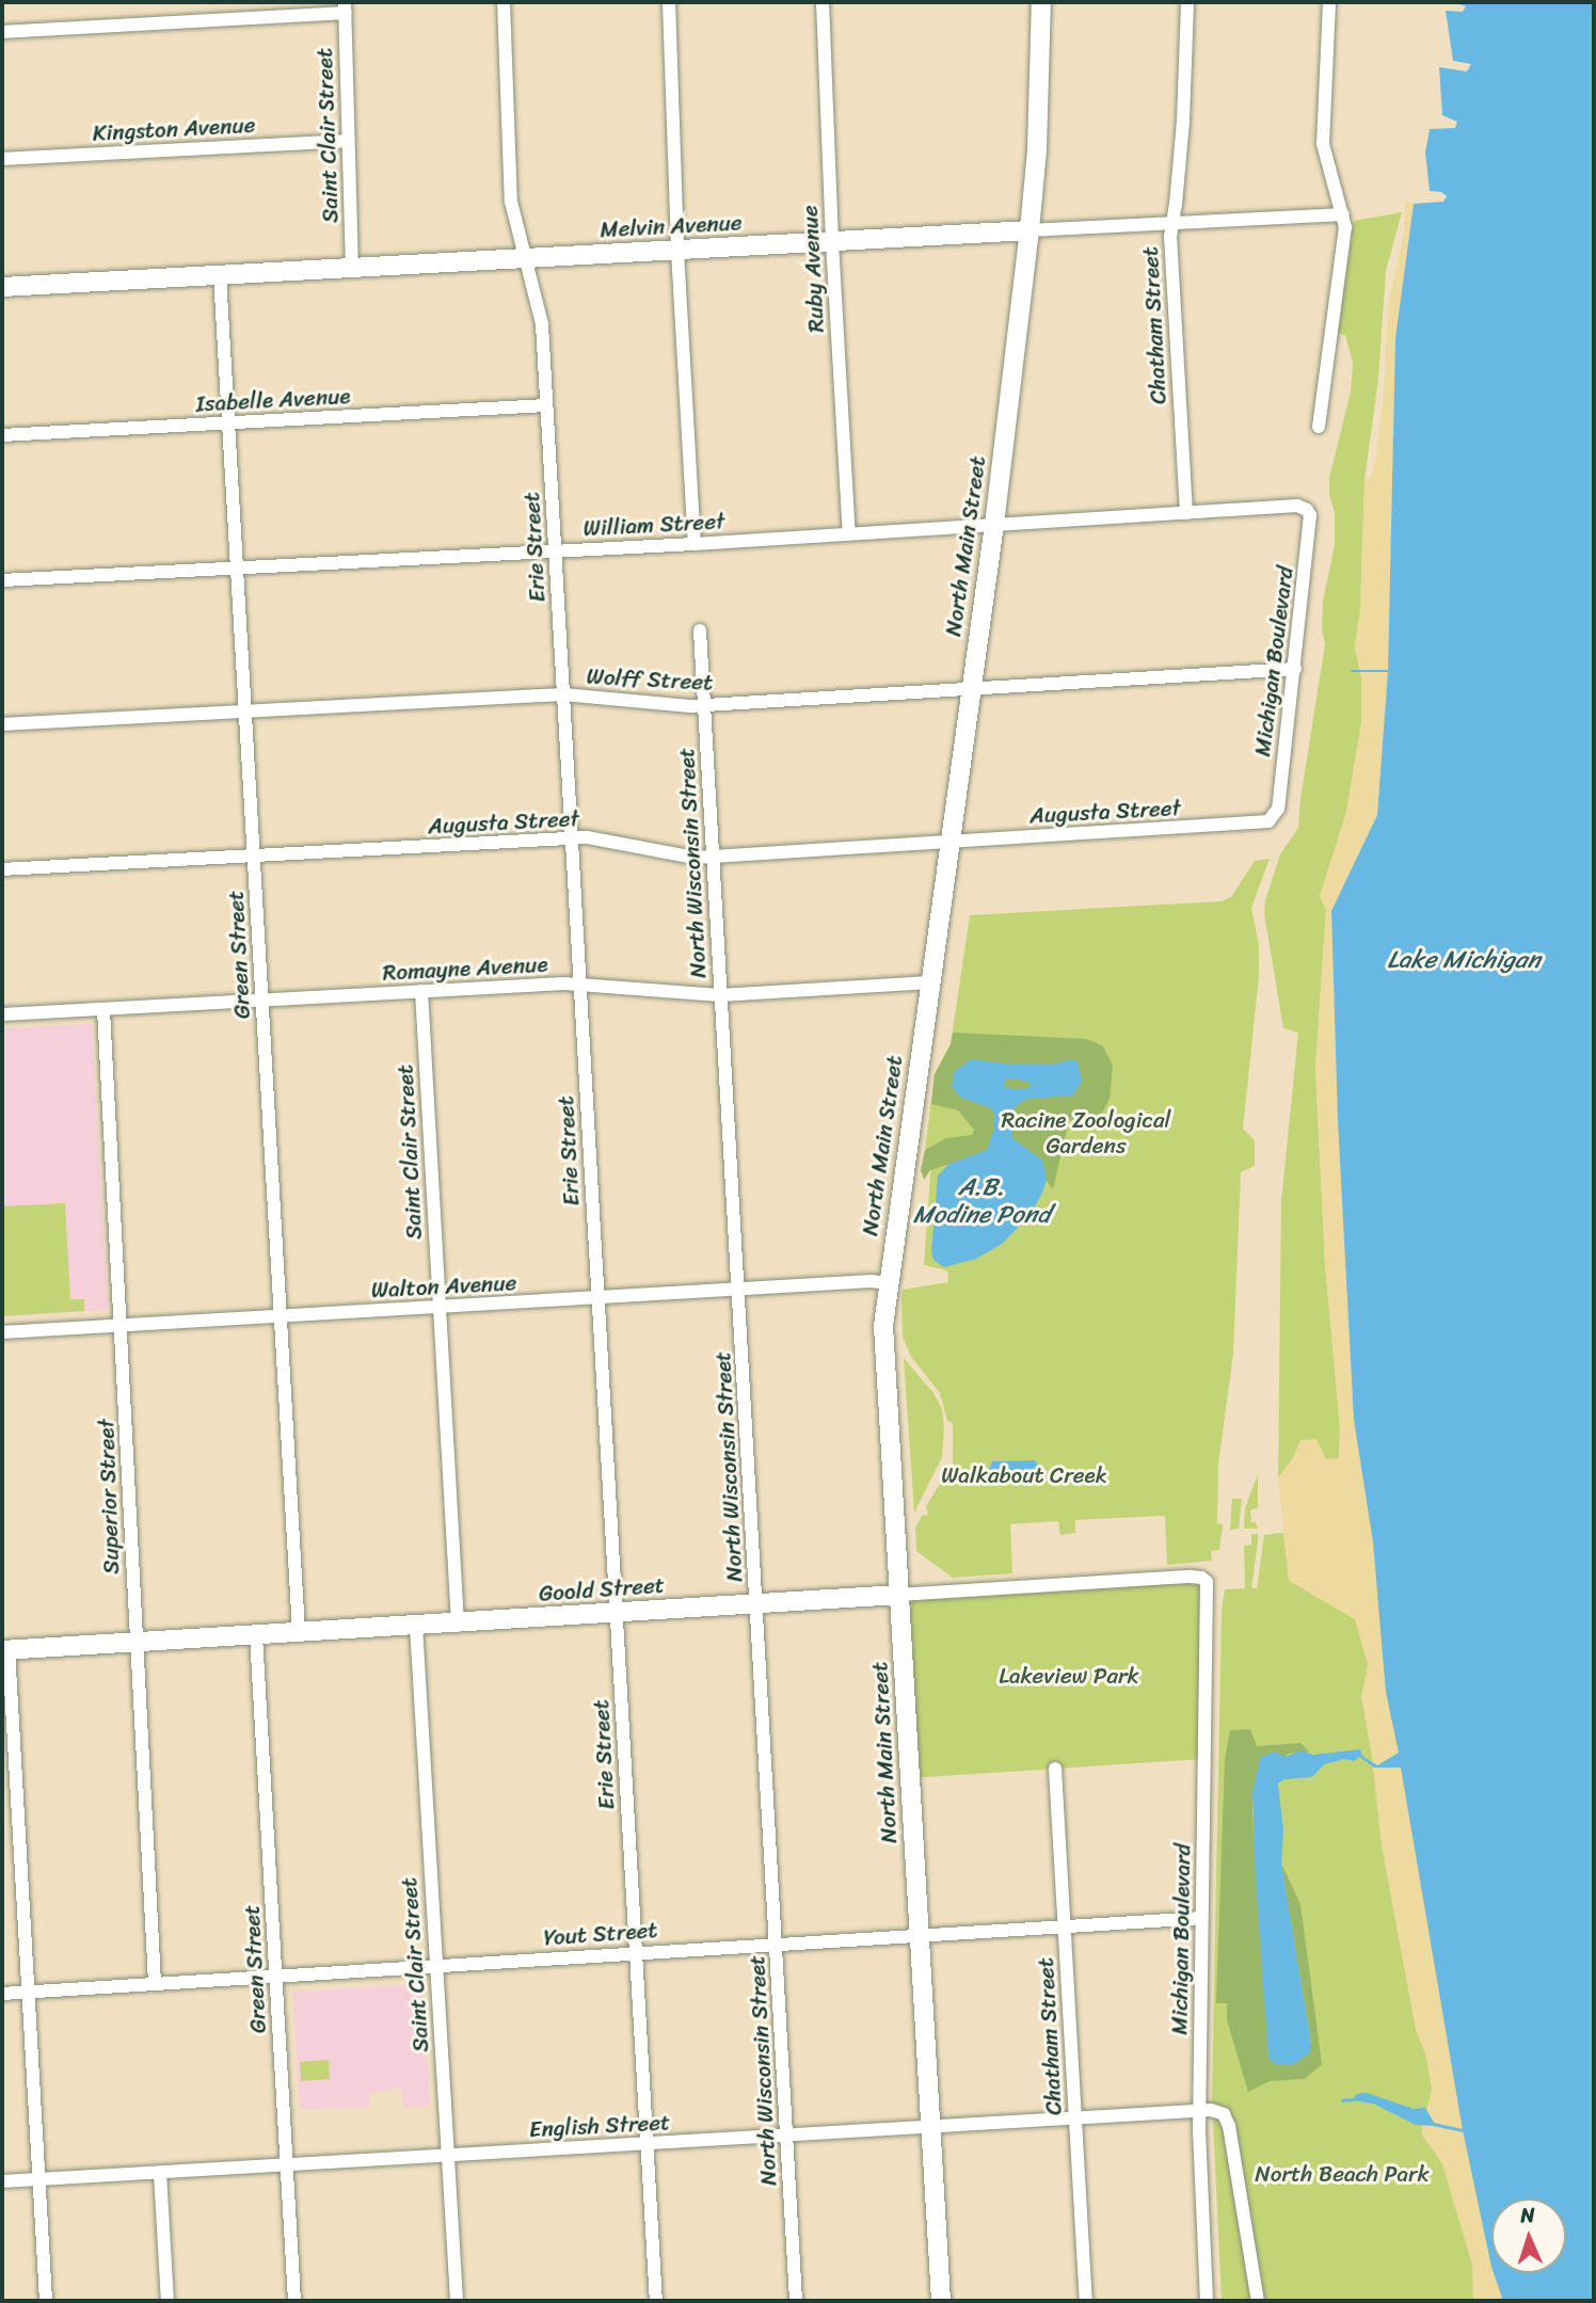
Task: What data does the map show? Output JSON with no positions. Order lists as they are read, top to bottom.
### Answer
{
  "streets": {
    "main road": ["Melvin Avenue", "North Main Street", "Goold Street"],
    "street": [
      "Kingston Avenue",
      "Saint Clair Street",
      "Ruby Avenue",
      "Chatham Street",
      "Isabelle Avenue",
      "William Street",
      "Erie Street",
      "Michigan Boulevard",
      "Wolff Street",
      "Augusta Street",
      "North Wisconsin Street",
      "Green Street",
      "Romayne Avenue",
      "Walton Avenue",
      "Superior Street",
      "Yout Street",
      "English Street"
    ]
  },
  "crossings": [
    ["Kingston Avenue", "Saint Clair Street"],
    ["Saint Clair Street", "Melvin Avenue"],
    ["Saint Clair Street", "Romayne Avenue"],
    ["Saint Clair Street", "Walton Avenue"],
    ["Saint Clair Street", "Goold Street"],
    ["Saint Clair Street", "Yout Street"],
    ["Saint Clair Street", "English Street"],
    ["Melvin Avenue", "Ruby Avenue"],
    ["Melvin Avenue", "Chatham Street"],
    ["Melvin Avenue", "North Main Street"],
    ["Melvin Avenue", "Erie Street"],
    ["Melvin Avenue", "Green Street"],
    ["Ruby Avenue", "William Street"],
    ["Chatham Street", "William Street"],
    ["Chatham Street", "Yout Street"],
    ["Chatham Street", "English Street"],
    ["Isabelle Avenue", "Erie Street"],
    ["Isabelle Avenue", "Green Street"],
    ["William Street", "North Main Street"],
    ["William Street", "Erie Street"],
    ["William Street", "Michigan Boulevard"],
    ["William Street", "Green Street"],
    ["North Main Street", "Wolff Street"],
    ["North Main Street", "Augusta Street"],
    ["North Main Street", "Romayne Avenue"],
    ["North Main Street", "Walton Avenue"],
    ["North Main Street", "Goold Street"],
    ["North Main Street", "Yout Street"],
    ["North Main Street", "English Street"],
    ["Erie Street", "Wolff Street"],
    ["Erie Street", "Augusta Street"],
    ["Erie Street", "Romayne Avenue"],
    ["Erie Street", "Walton Avenue"],
    ["Erie Street", "Goold Street"],
    ["Erie Street", "Yout Street"],
    ["Erie Street", "English Street"],
    ["Michigan Boulevard", "Wolff Street"],
    ["Michigan Boulevard", "Augusta Street"],
    ["Michigan Boulevard", "Goold Street"],
    ["Michigan Boulevard", "Yout Street"],
    ["Michigan Boulevard", "English Street"],
    ["Wolff Street", "North Wisconsin Street"],
    ["Wolff Street", "Green Street"],
    ["Augusta Street", "North Wisconsin Street"],
    ["Augusta Street", "Green Street"],
    ["North Wisconsin Street", "Romayne Avenue"],
    ["North Wisconsin Street", "Walton Avenue"],
    ["North Wisconsin Street", "Goold Street"],
    ["North Wisconsin Street", "Yout Street"],
    ["North Wisconsin Street", "English Street"],
    ["Green Street", "Romayne Avenue"],
    ["Green Street", "Walton Avenue"],
    ["Green Street", "Goold Street"],
    ["Green Street", "Yout Street"],
    ["Green Street", "English Street"],
    ["Romayne Avenue", "Superior Street"],
    ["Walton Avenue", "Superior Street"],
    ["Superior Street", "Goold Street"],
    ["Superior Street", "Yout Street"]
  ],
  "water": ["Lake Michigan", "A.B. Modine Pond"],
  "parks": [
    "Racine Zoological Gardens",
    "Walkabout Creek",
    "Lakeview Park",
    "North Beach Park"
  ],
  "north": "top"
}
